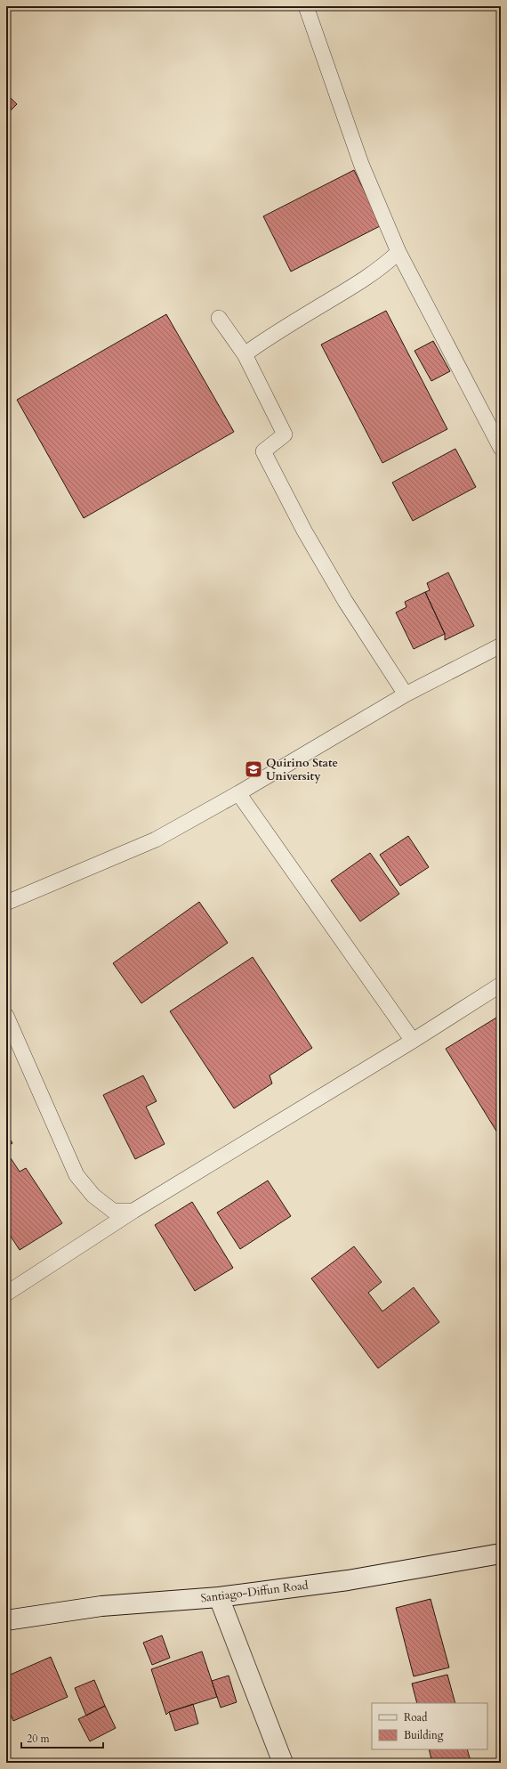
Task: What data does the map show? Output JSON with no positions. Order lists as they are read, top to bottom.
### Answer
{
  "streets": {
    "main road": ["Santiago-Diffun Road"]
  },
  "places": {
    "school or university": ["Quirino State University"]
  },
  "legend": ["Road", "Building"],
  "scale_bar": "20 m"
}
